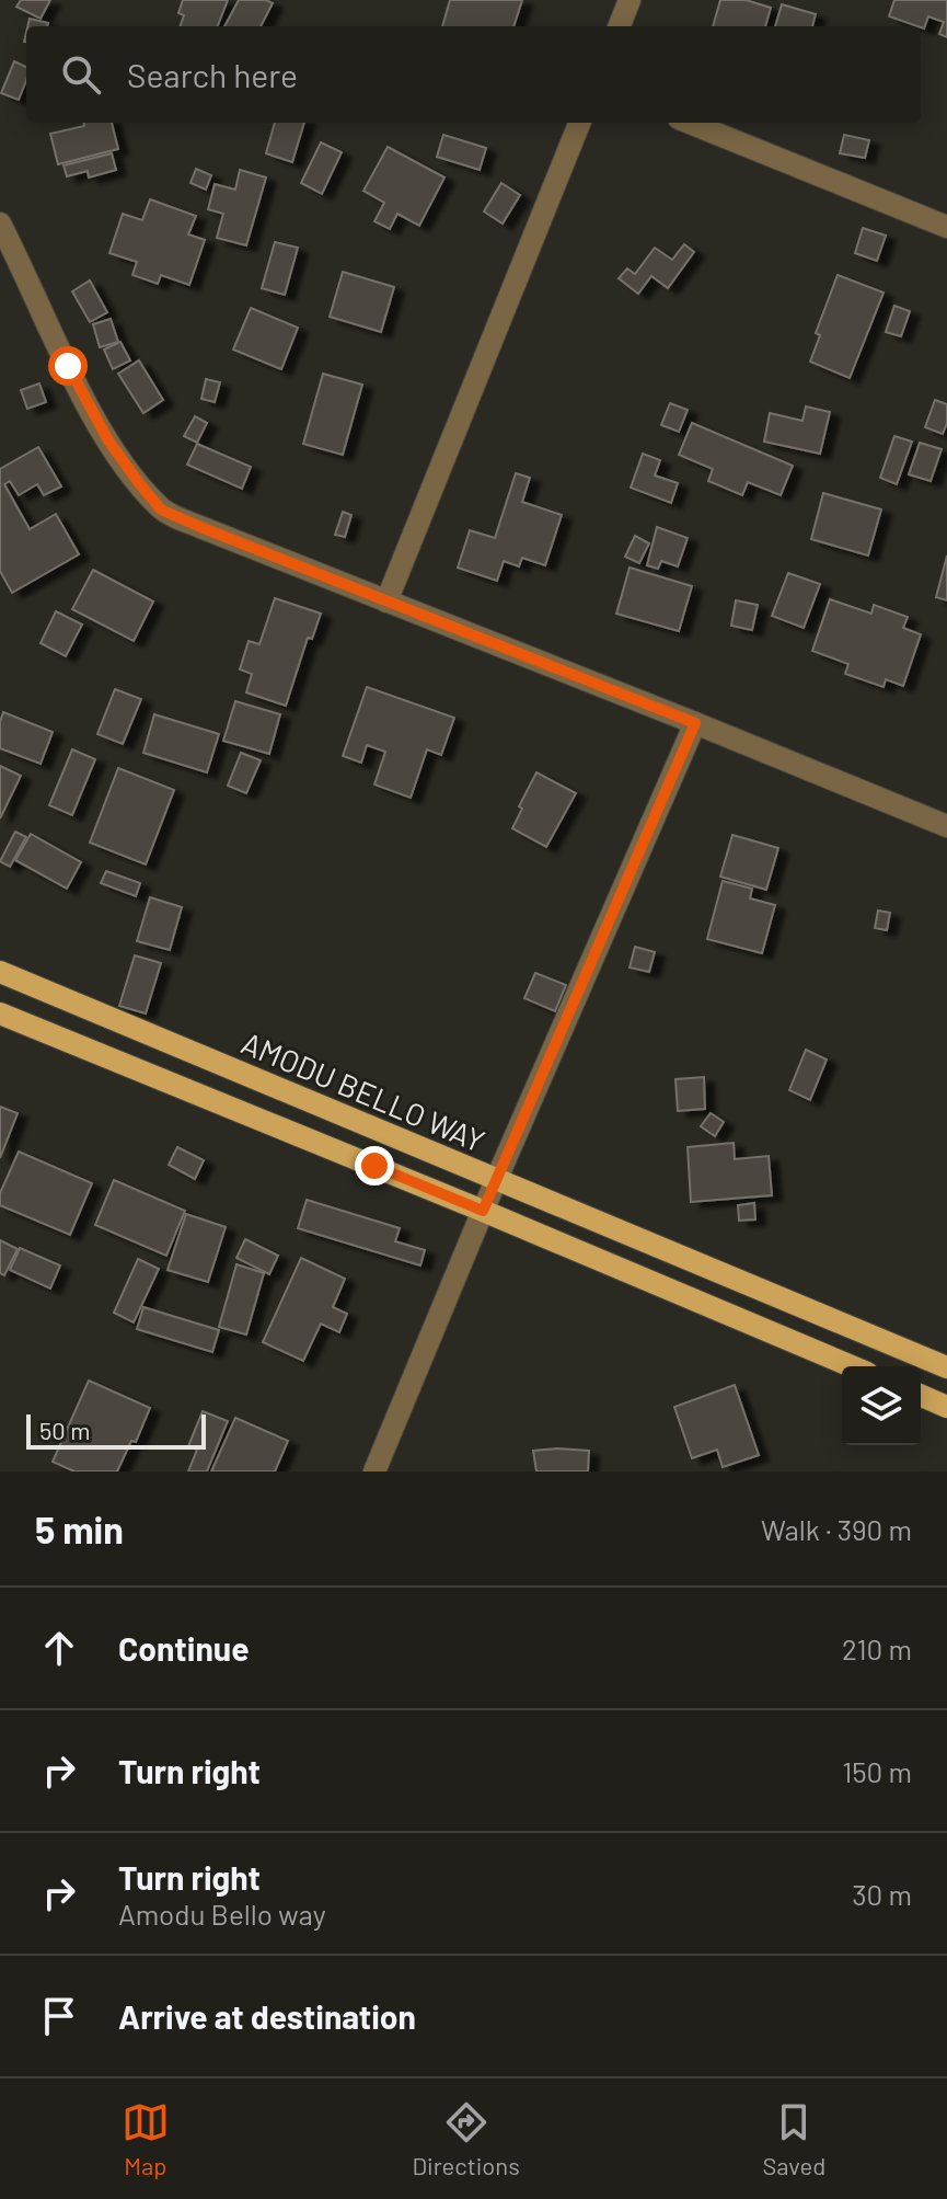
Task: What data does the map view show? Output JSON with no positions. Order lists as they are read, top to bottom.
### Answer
{
  "streets": {
    "main road": ["AMODU BELLO WAY"]
  },
  "scale_bar": "50 m",
  "page": {
    "search": "Search here",
    "scale": "50 m",
    "heading": ["5 min", "Walk · 390 m"],
    "list": [
      ["Continue", "210 m"],
      ["Turn right", "150 m"],
      ["Turn right", "Amodu Bello way", "30 m"],
      "Arrive at destination"
    ],
    "nav": ["Map", "Directions", "Saved"]
  }
}
